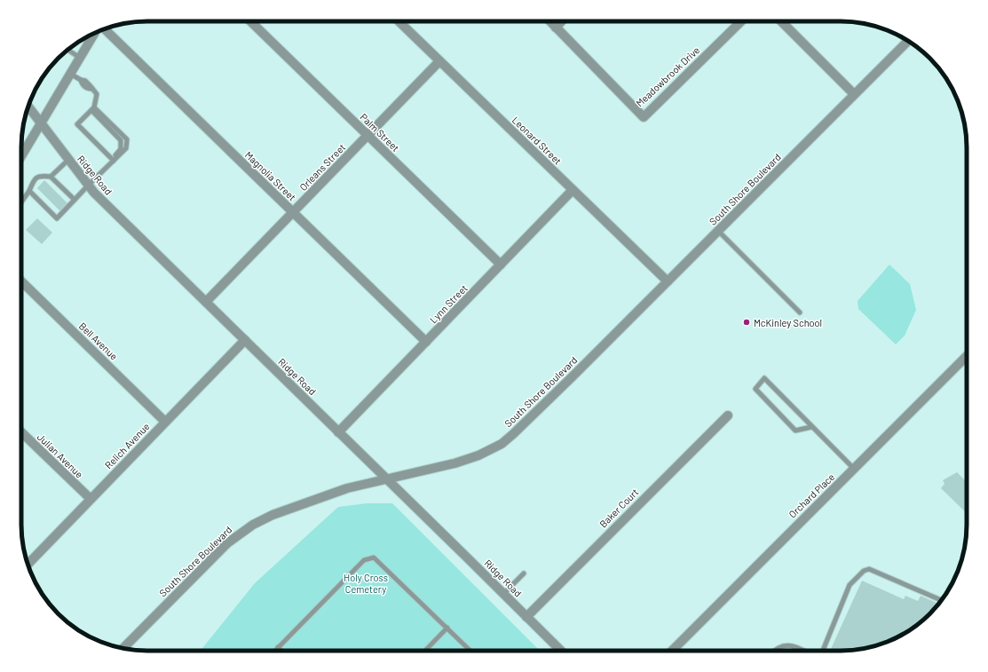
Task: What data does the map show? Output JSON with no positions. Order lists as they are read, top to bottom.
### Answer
{
  "streets": {
    "street": [
      "Meadowbrook Drive",
      "Palm Street",
      "Leonard Street",
      "Orleans Street",
      "Ridge Road",
      "Magnolia Street",
      "South Shore Boulevard",
      "Lynn Street",
      "Bell Avenue",
      "Relich Avenue",
      "Julian Avenue",
      "Orchard Place",
      "Baker Court"
    ]
  },
  "crossings": [
    ["Palm Street", "Orleans Street"],
    ["Palm Street", "Lynn Street"],
    ["Leonard Street", "Orleans Street"],
    ["Leonard Street", "South Shore Boulevard"],
    ["Leonard Street", "Lynn Street"],
    ["Orleans Street", "Ridge Road"],
    ["Orleans Street", "Magnolia Street"],
    ["Ridge Road", "South Shore Boulevard"],
    ["Ridge Road", "Lynn Street"],
    ["Ridge Road", "Relich Avenue"],
    ["Ridge Road", "Baker Court"],
    ["Magnolia Street", "Lynn Street"],
    ["Bell Avenue", "Relich Avenue"],
    ["Relich Avenue", "Julian Avenue"]
  ],
  "parks": ["Holy Cross Cemetery"],
  "places": ["McKinley School"]
}
